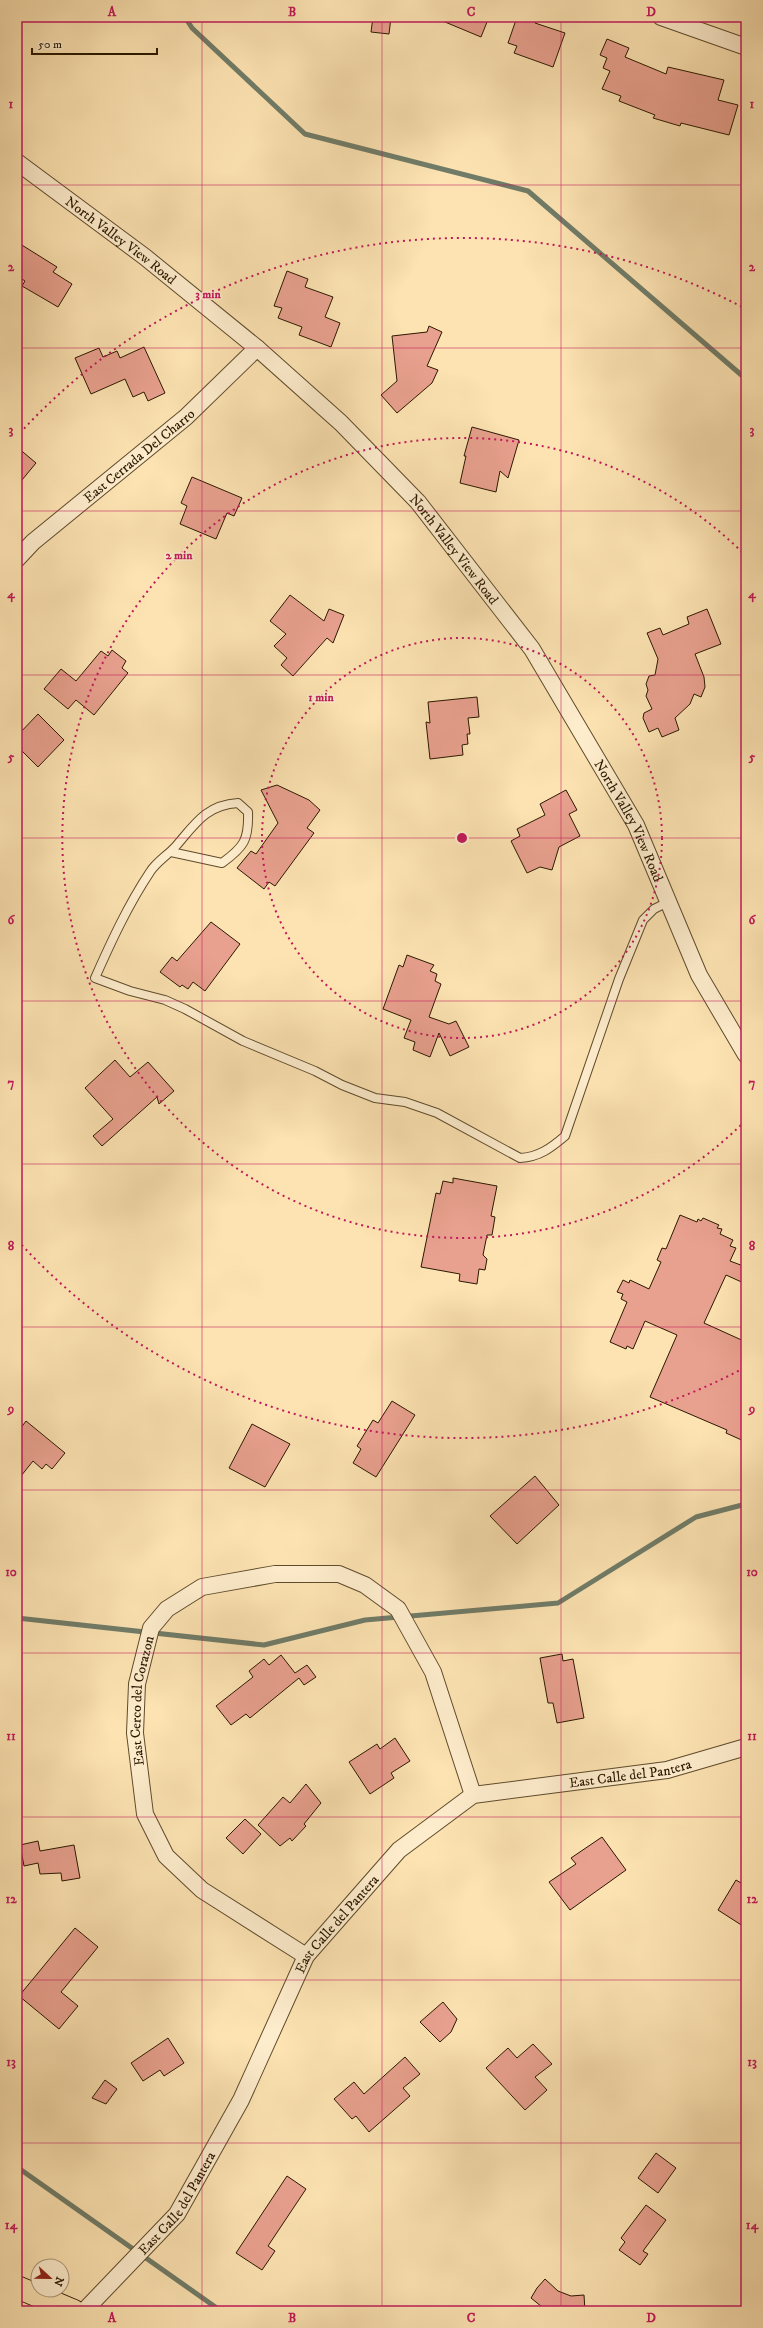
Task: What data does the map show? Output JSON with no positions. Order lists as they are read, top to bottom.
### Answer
{
  "streets": {
    "street": [
      "North Valley View Road",
      "East Cerrada Del Charro",
      "East Cerco del Corazon",
      "East Calle del Pantera"
    ]
  },
  "crossings": [
    ["North Valley View Road", "East Cerrada Del Charro"],
    ["East Cerco del Corazon", "East Calle del Pantera"]
  ],
  "scale_bar": "50 m",
  "north": "right",
  "grid": {
    "columns": [
      "A",
      "B",
      "C",
      "D"
    ],
    "rows": [
      "1",
      "2",
      "3",
      "4",
      "5",
      "6",
      "7",
      "8",
      "9",
      "10",
      "11",
      "12",
      "13",
      "14"
    ]
  },
  "rings": ["3 min", "2 min", "1 min"]
}
